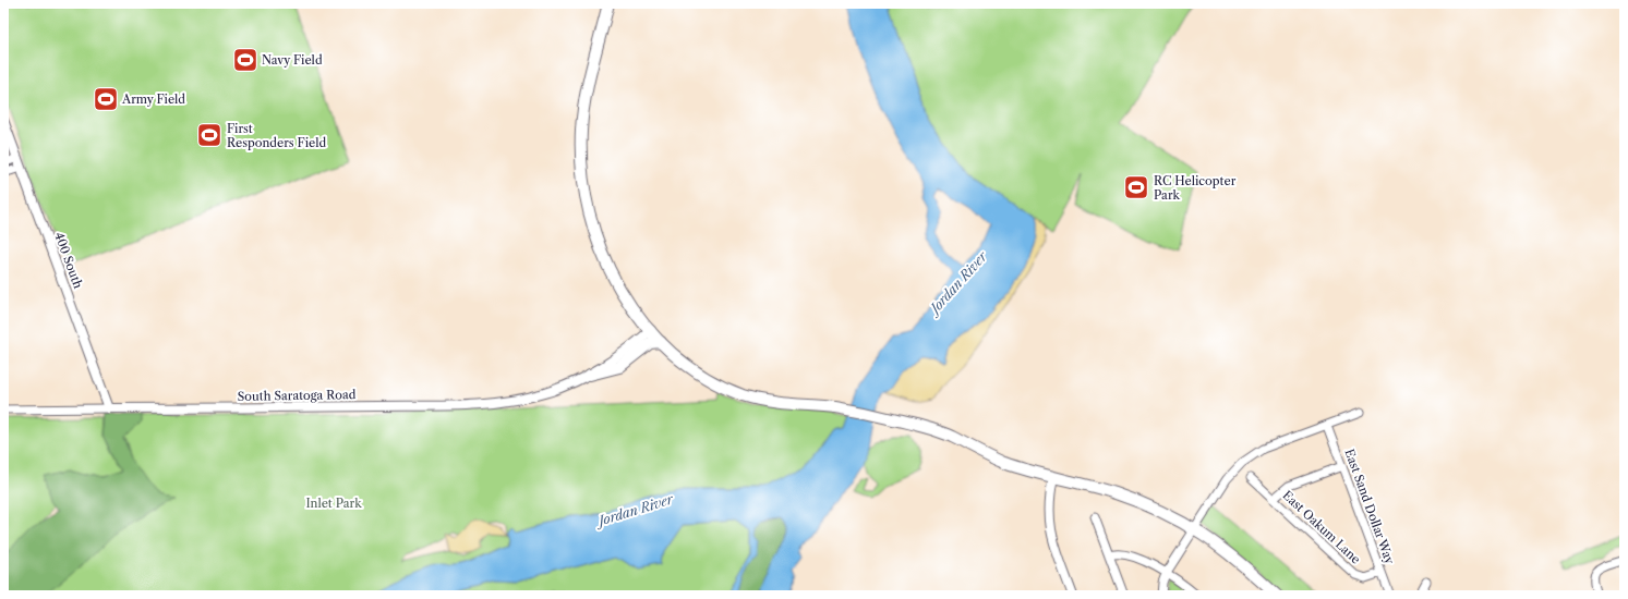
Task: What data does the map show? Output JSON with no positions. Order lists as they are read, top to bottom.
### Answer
{
  "streets": {
    "street": [
      "400 South",
      "South Saratoga Road",
      "East Sand Dollar Way",
      "East Oakum Lane"
    ]
  },
  "crossings": [
    ["400 South", "South Saratoga Road"],
    ["East Sand Dollar Way", "East Oakum Lane"]
  ],
  "water": ["Jordan River"],
  "parks": ["Inlet Park"],
  "places": {
    "sports": [
      "Navy Field",
      "Army Field",
      "First Responders Field",
      "RC Helicopter Park"
    ]
  }
}
